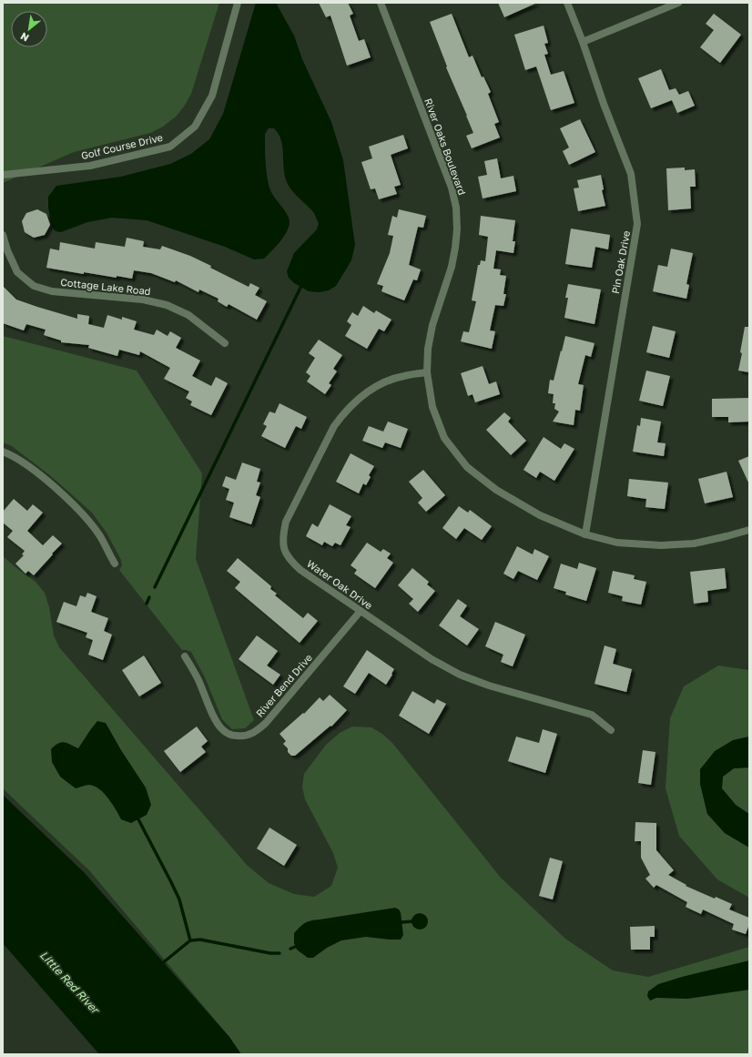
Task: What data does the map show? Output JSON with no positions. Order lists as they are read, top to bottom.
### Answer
{
  "streets": {
    "street": [
      "Golf Course Drive",
      "River Oaks Boulevard",
      "Pin Oak Drive",
      "Cottage Lake Road",
      "Water Oak Drive",
      "River Bend Drive"
    ]
  },
  "crossings": [
    ["River Oaks Boulevard", "Pin Oak Drive"],
    ["River Oaks Boulevard", "Water Oak Drive"],
    ["Water Oak Drive", "River Bend Drive"]
  ],
  "water": ["Little Red River"],
  "north": "bottom left"
}
